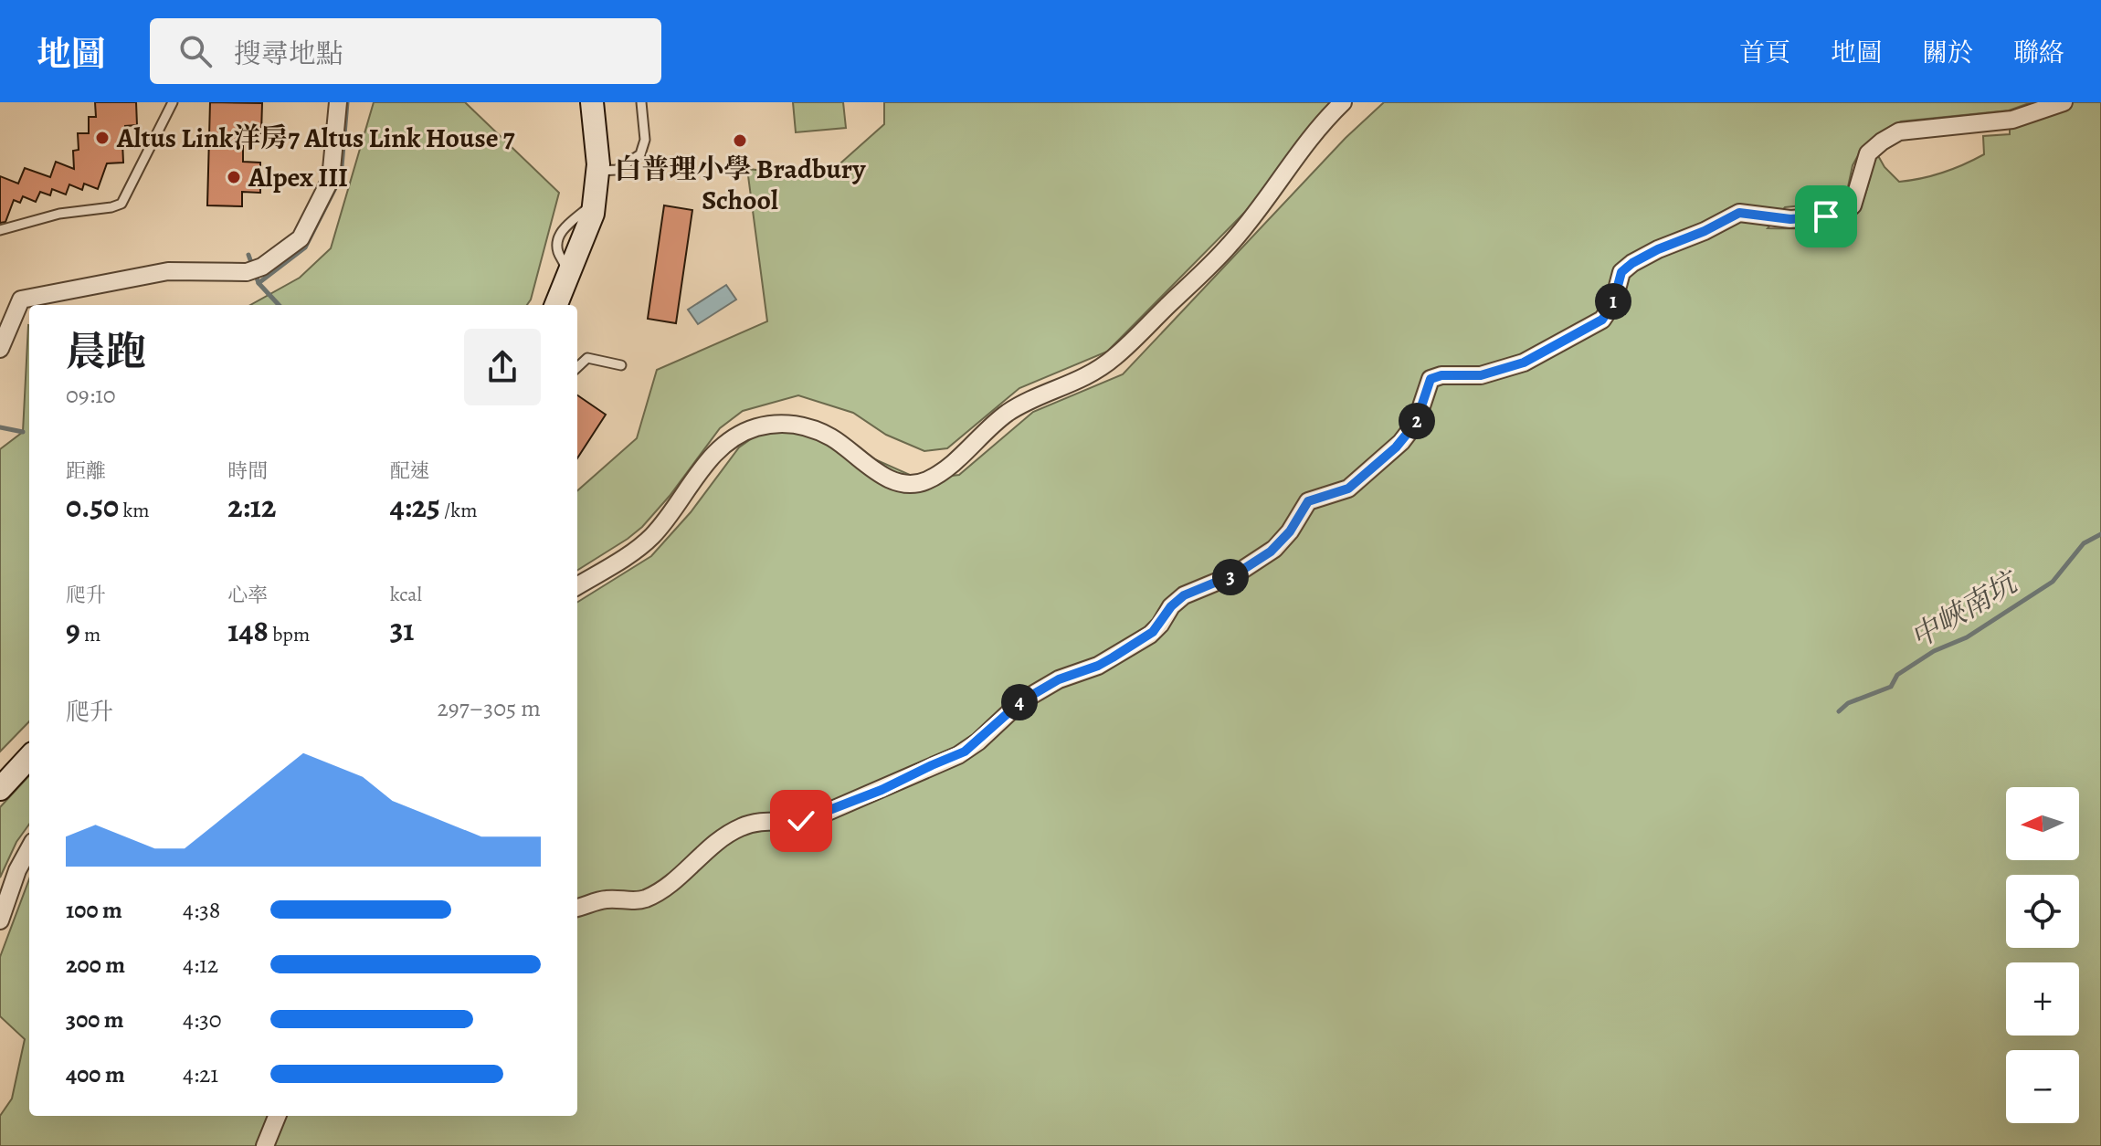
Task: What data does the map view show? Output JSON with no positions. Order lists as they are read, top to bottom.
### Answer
{
  "water": ["中峽南坑"],
  "places": ["Altus Link洋房7 Altus Link House 7", "白普理小學 Bradbury School", "Alpex III"],
  "north": "left",
  "page": {
    "header": "地圖",
    "search": "搜尋地點",
    "nav": [
      "首頁",
      "地圖",
      "關於",
      "聯絡"
    ],
    "pins": [
      "1",
      "2",
      "3",
      "4"
    ],
    "heading": ["晨跑", "09:10"],
    "stats": [
      ["距離", "0.50 km"],
      ["時間", "2:12"],
      ["配速", "4:25 /km"],
      ["爬升", "9 m"],
      ["心率", "148 bpm"],
      ["kcal", "31"]
    ],
    "chart": ["爬升", "297–305 m"],
    "map_buttons": ["+", "−"],
    "list": [
      {
        "name": "100 m",
        "note": "4:38"
      },
      {
        "name": "200 m",
        "note": "4:12"
      },
      {
        "name": "300 m",
        "note": "4:30"
      },
      {
        "name": "400 m",
        "note": "4:21"
      }
    ]
  }
}
